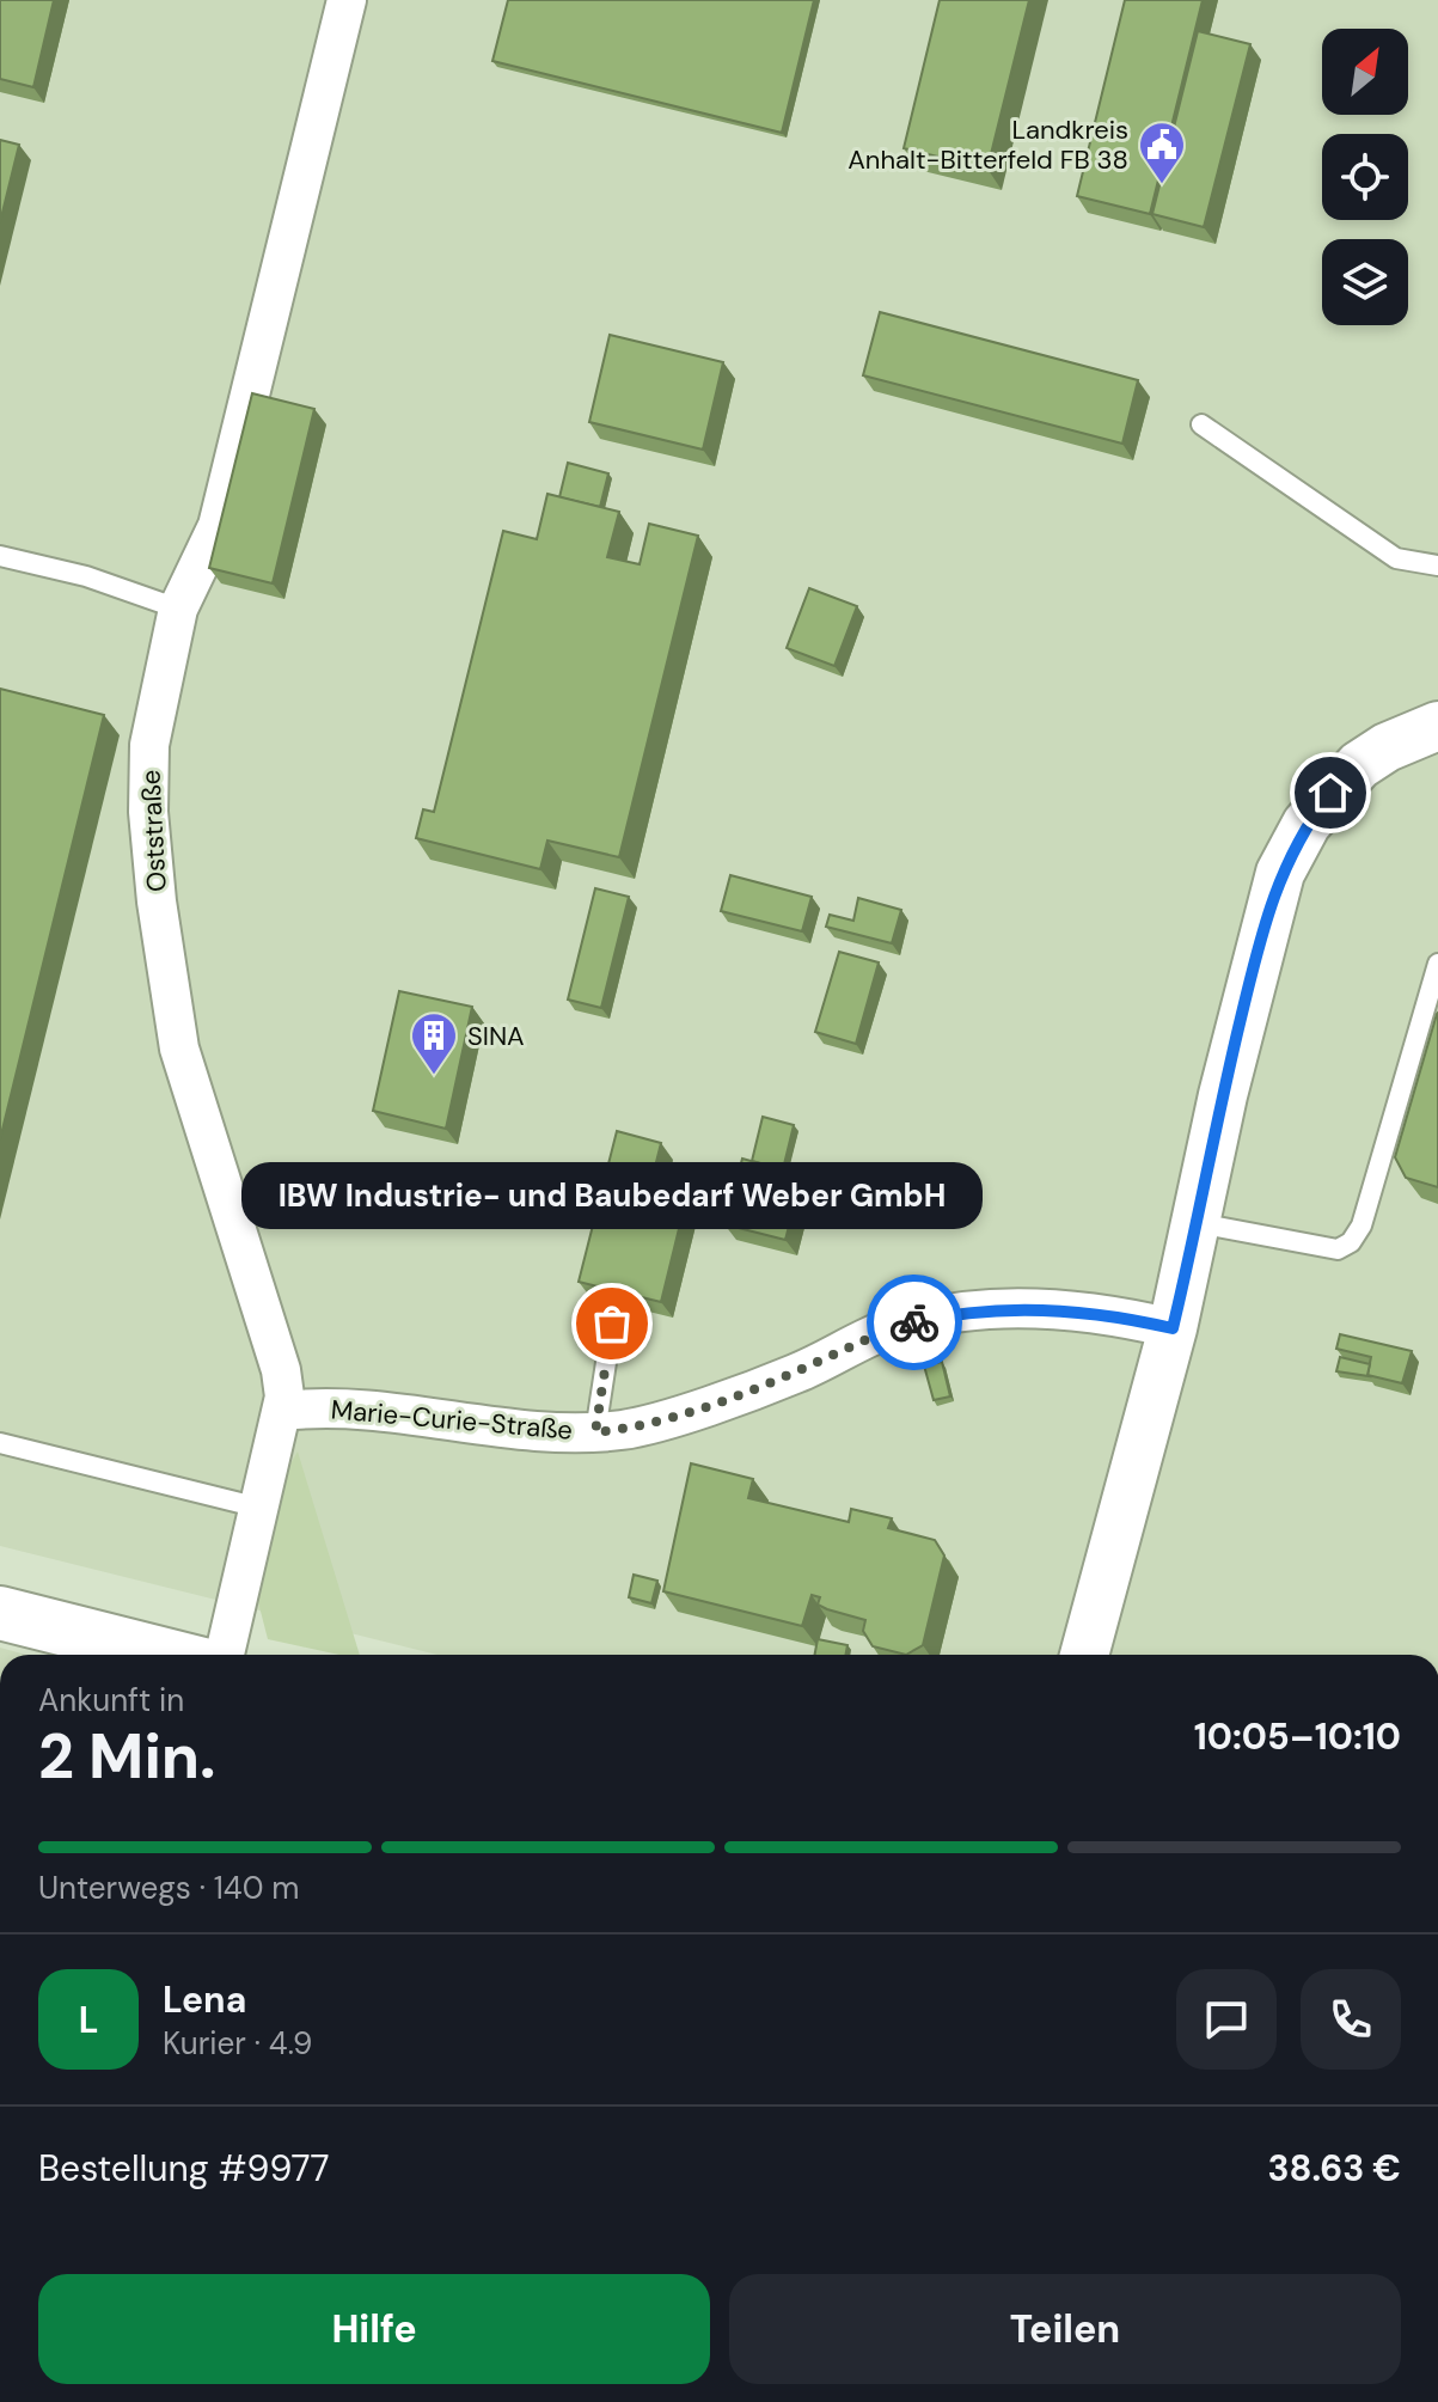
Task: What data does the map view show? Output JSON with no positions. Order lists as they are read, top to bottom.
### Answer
{
  "streets": {
    "street": ["Oststraße", "Marie-Curie-Straße"]
  },
  "crossings": [
    ["Oststraße", "Marie-Curie-Straße"]
  ],
  "places": {
    "public building": ["Landkreis Anhalt-Bitterfeld FB 38"],
    "building": ["SINA"],
    "other": ["IBW Industrie- und Baubedarf Weber GmbH"]
  },
  "north": "top right",
  "page": {
    "bubble": "IBW Industrie- und Baubedarf Weber GmbH",
    "heading": ["2 Min.", "Ankunft in", "10:05–10:10"],
    "panel": [
      "Lena",
      "Kurier · 4.9",
      "Bestellung #9977",
      "38.63 €"
    ],
    "bar": "Unterwegs · 140 m",
    "round": "L",
    "buttons": ["Hilfe", "Teilen"]
  }
}
